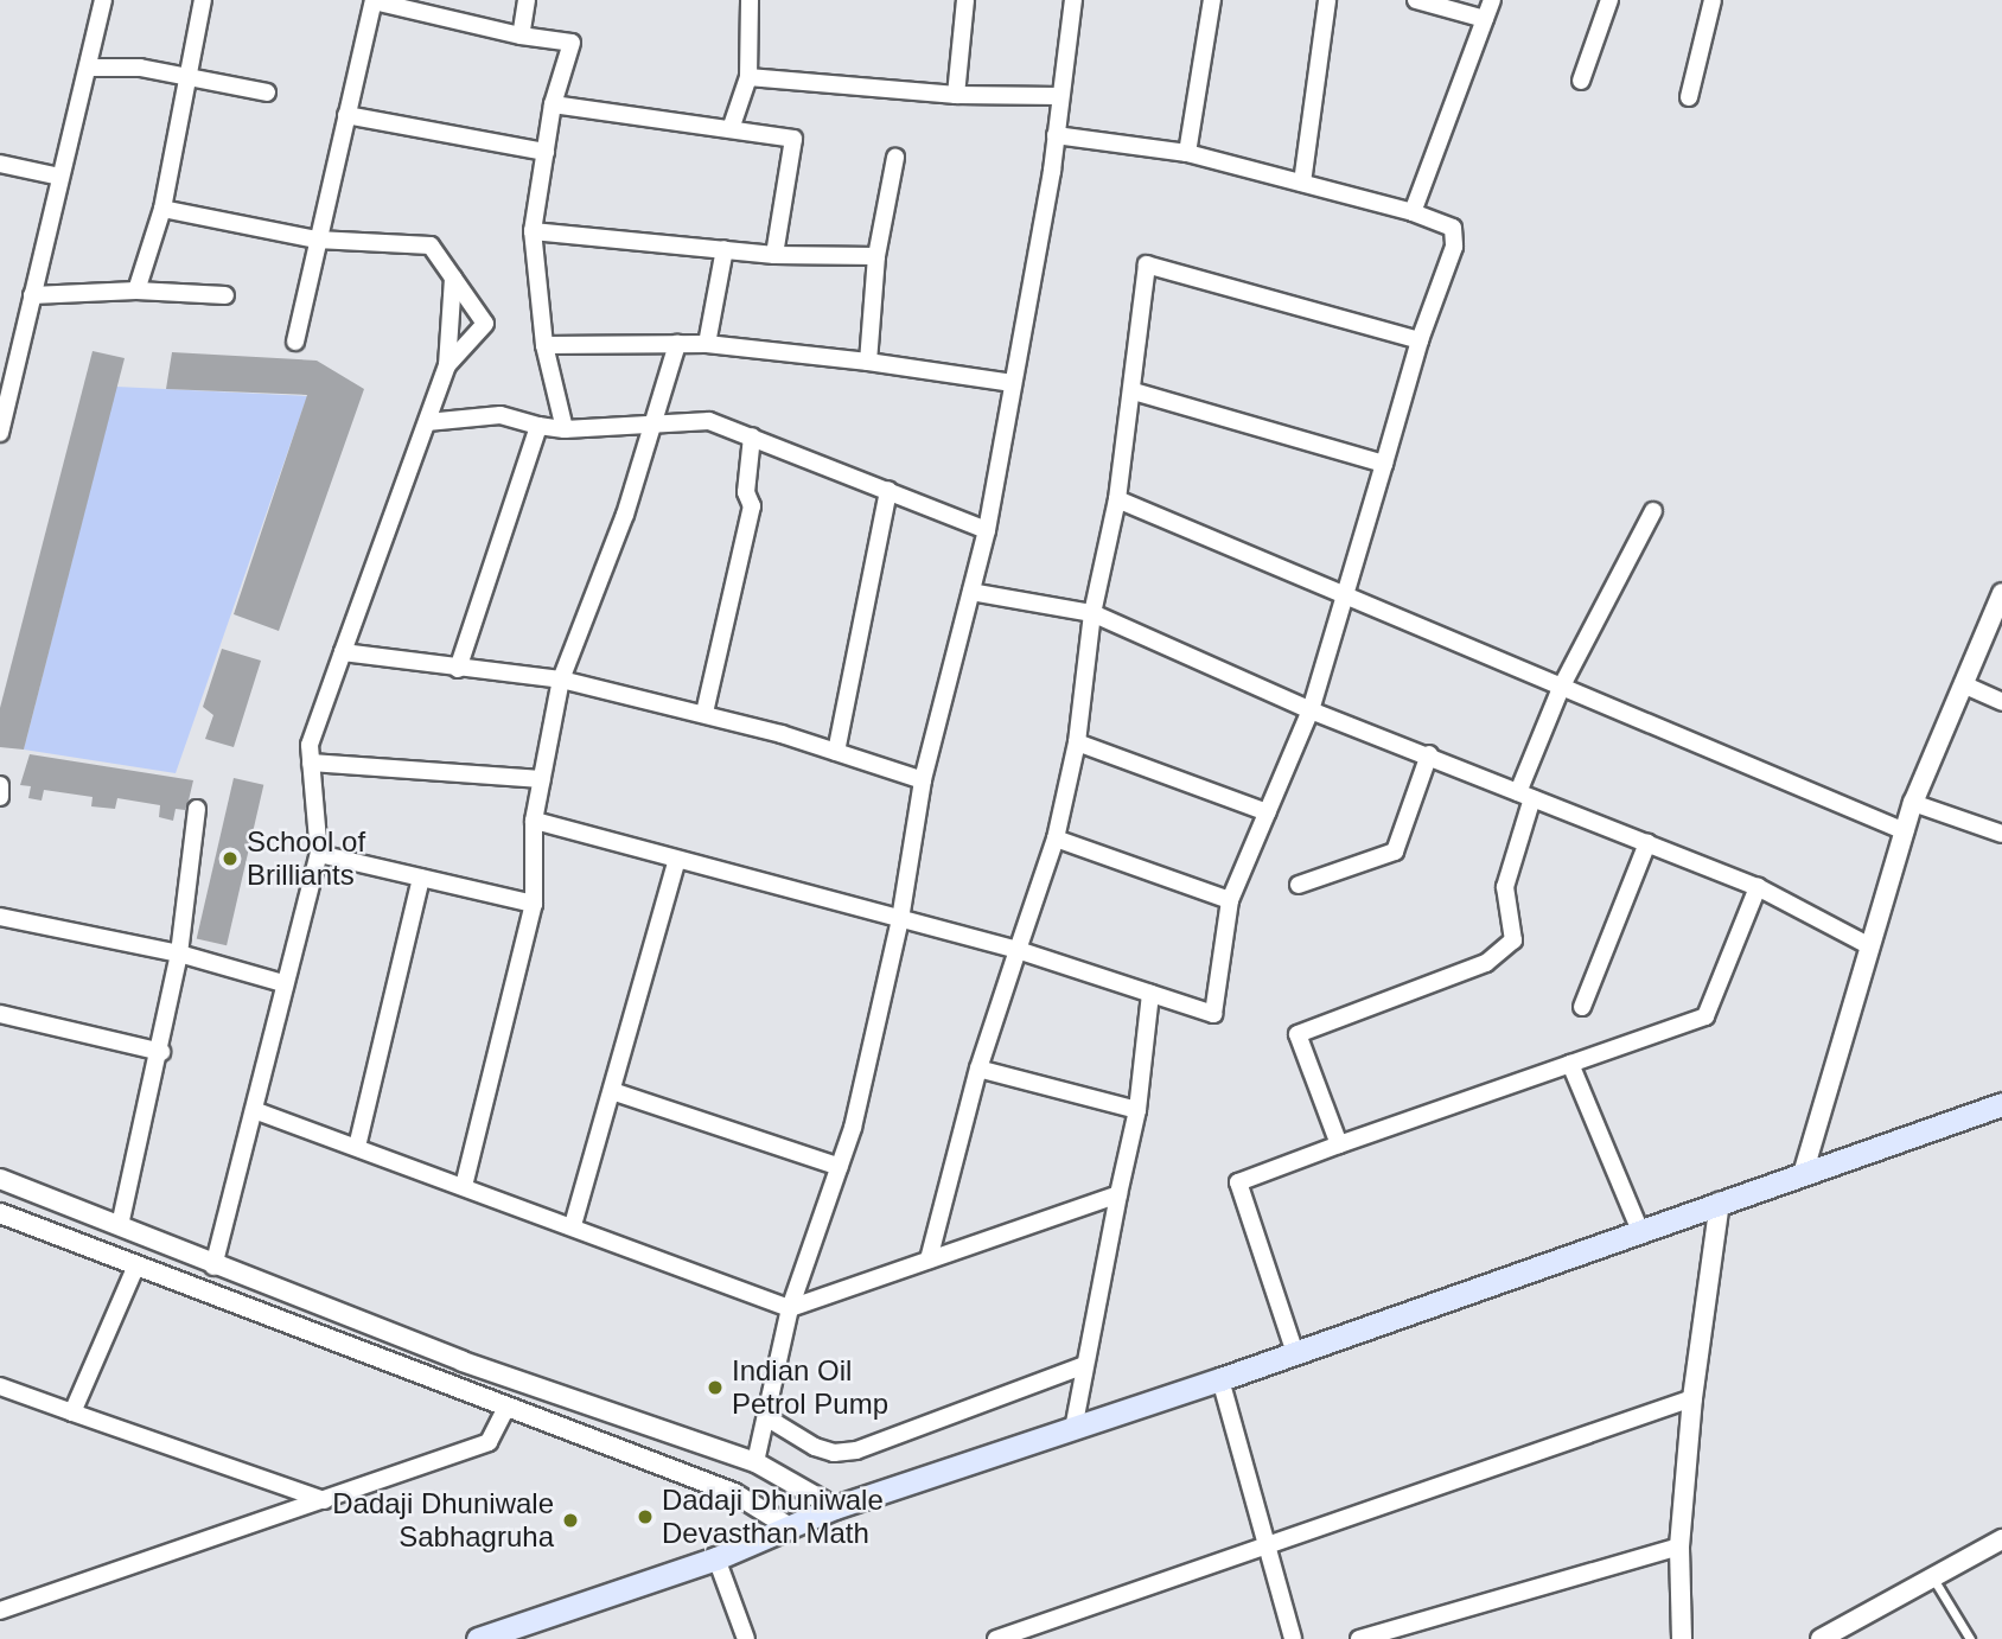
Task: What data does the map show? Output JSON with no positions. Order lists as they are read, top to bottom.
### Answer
{
  "places": [
    "School of Brilliants",
    "Indian Oil Petrol Pump",
    "Dadaji Dhuniwale Devasthan Math",
    "Dadaji Dhuniwale Sabhagruha"
  ]
}
